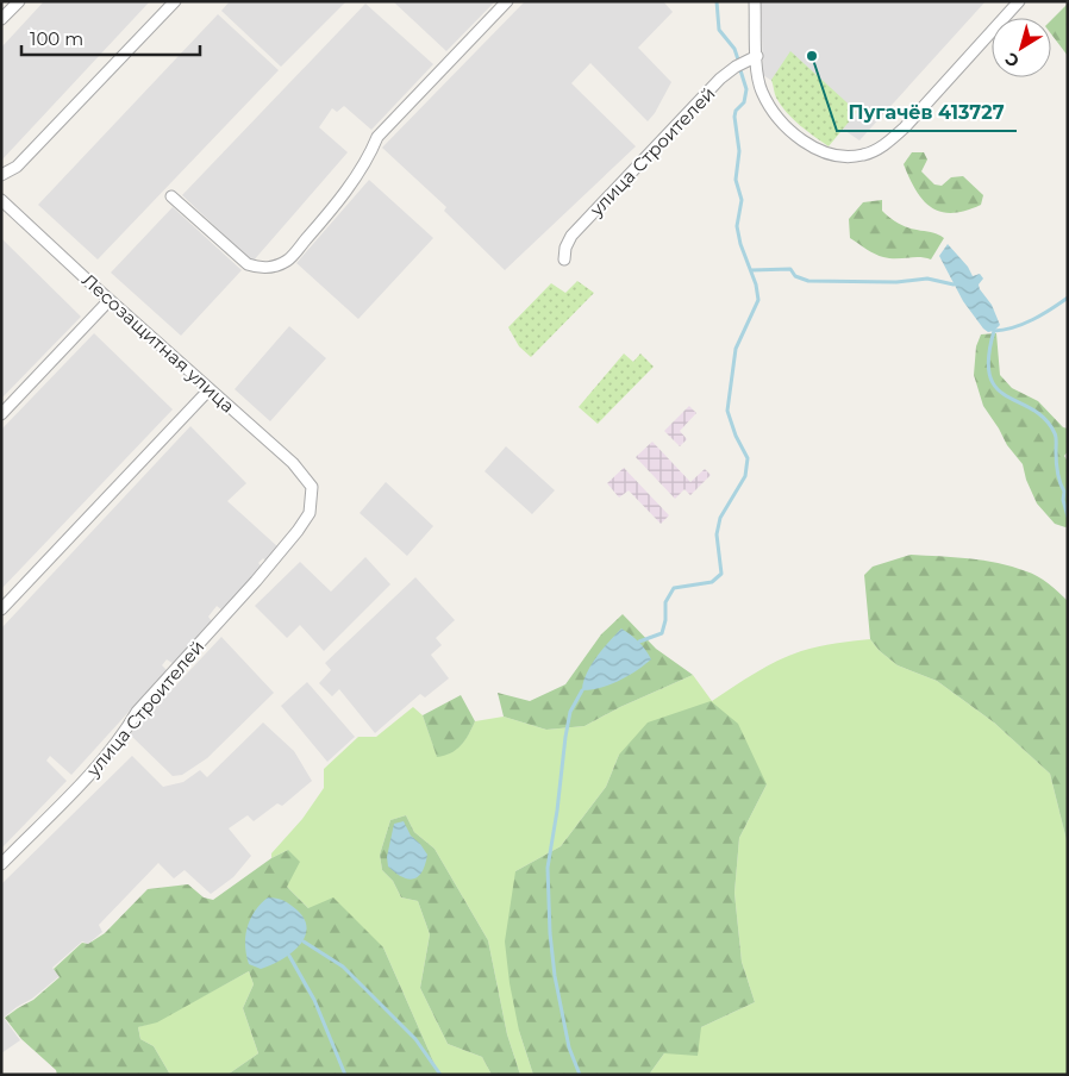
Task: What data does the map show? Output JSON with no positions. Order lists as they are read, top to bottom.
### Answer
{
  "streets": {
    "street": ["улица Строителей", "Лесозащитная улица"]
  },
  "crossings": [
    ["улица Строителей", "Лесозащитная улица"]
  ],
  "places": ["Пугачёв 413727"],
  "scale_bar": "100 m",
  "north": "bottom left"
}
